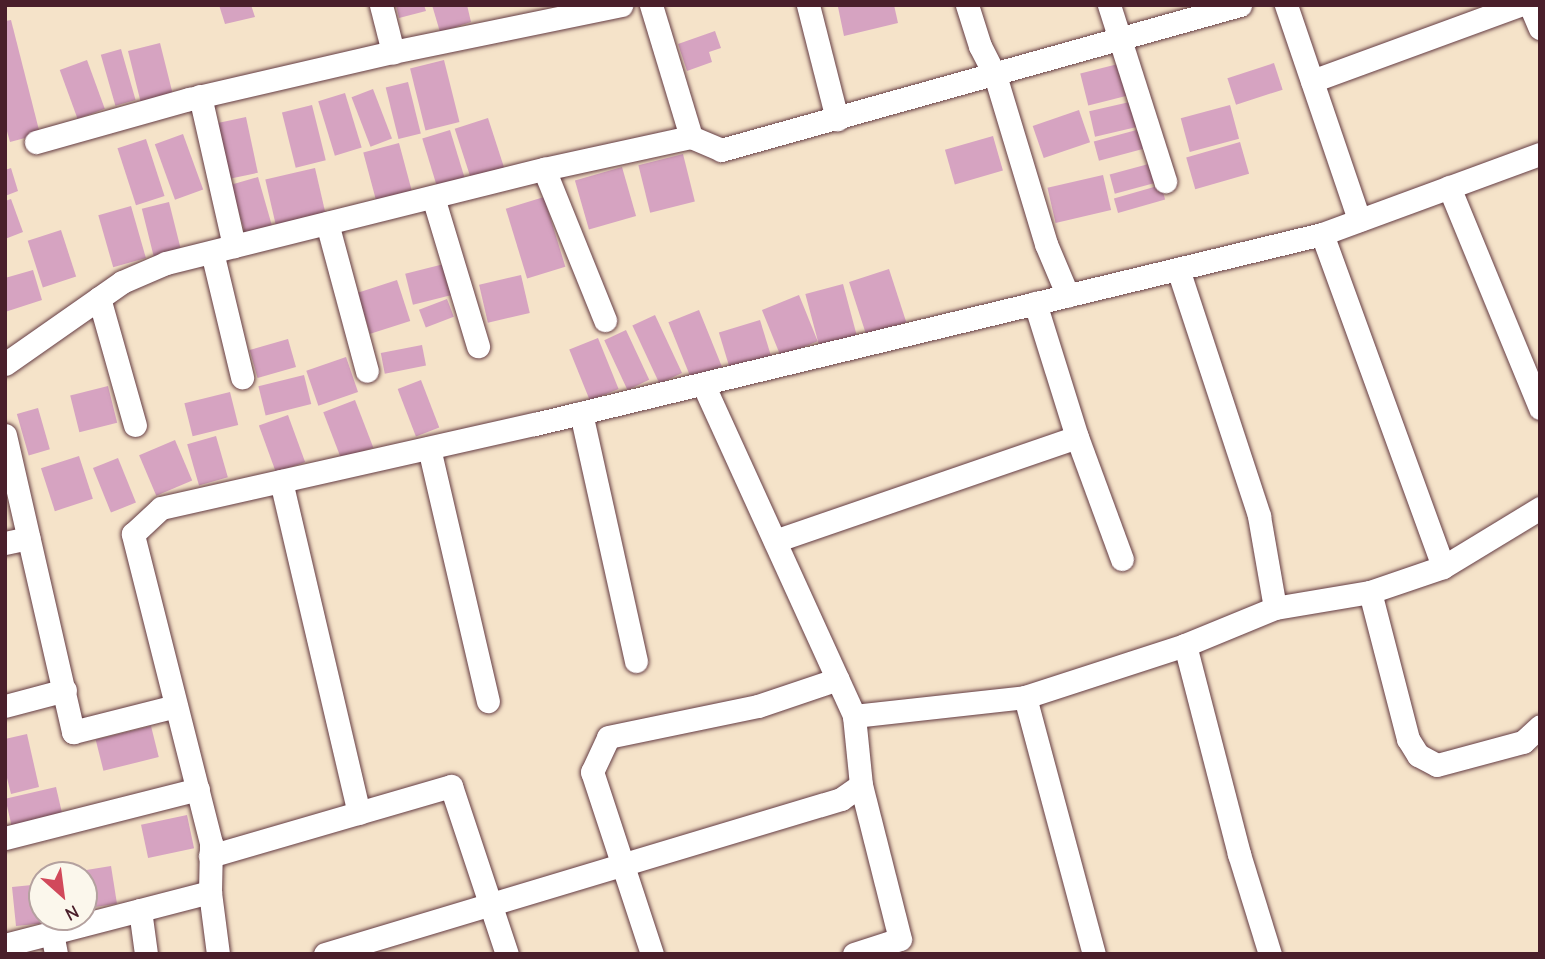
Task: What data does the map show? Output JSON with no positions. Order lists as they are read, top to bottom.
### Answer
{
  "north": "bottom right"
}
